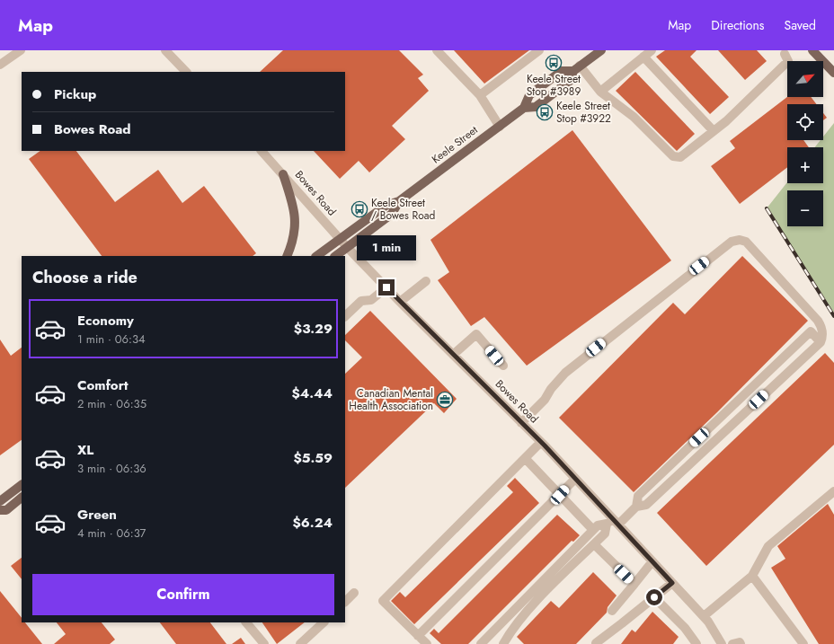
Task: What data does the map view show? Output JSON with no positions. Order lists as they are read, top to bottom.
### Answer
{
  "streets": {
    "main road": ["Keele Street"],
    "street": ["Bowes Road"]
  },
  "crossings": [
    ["Keele Street", "Bowes Road"]
  ],
  "places": {
    "bus stop": ["Keele Street Stop #3989", "Keele Street Stop #3922", "Keele Street / Bowes Road"],
    "office": ["Canadian Mental Health Association"]
  },
  "north": "top right",
  "page": {
    "header": "Map",
    "nav": ["Map", "Directions", "Saved"],
    "map_buttons": ["+", "−"],
    "banner": ["Pickup", "Bowes Road"],
    "bubble": "1 min",
    "heading": "Choose a ride",
    "list": [
      {
        "name": "Economy",
        "note": "1 min · 06:34",
        "value": "$3.29"
      },
      {
        "name": "Comfort",
        "note": "2 min · 06:35",
        "value": "$4.44"
      },
      {
        "name": "XL",
        "note": "3 min · 06:36",
        "value": "$5.59"
      },
      {
        "name": "Green",
        "note": "4 min · 06:37",
        "value": "$6.24"
      }
    ],
    "buttons": "Confirm"
  }
}
